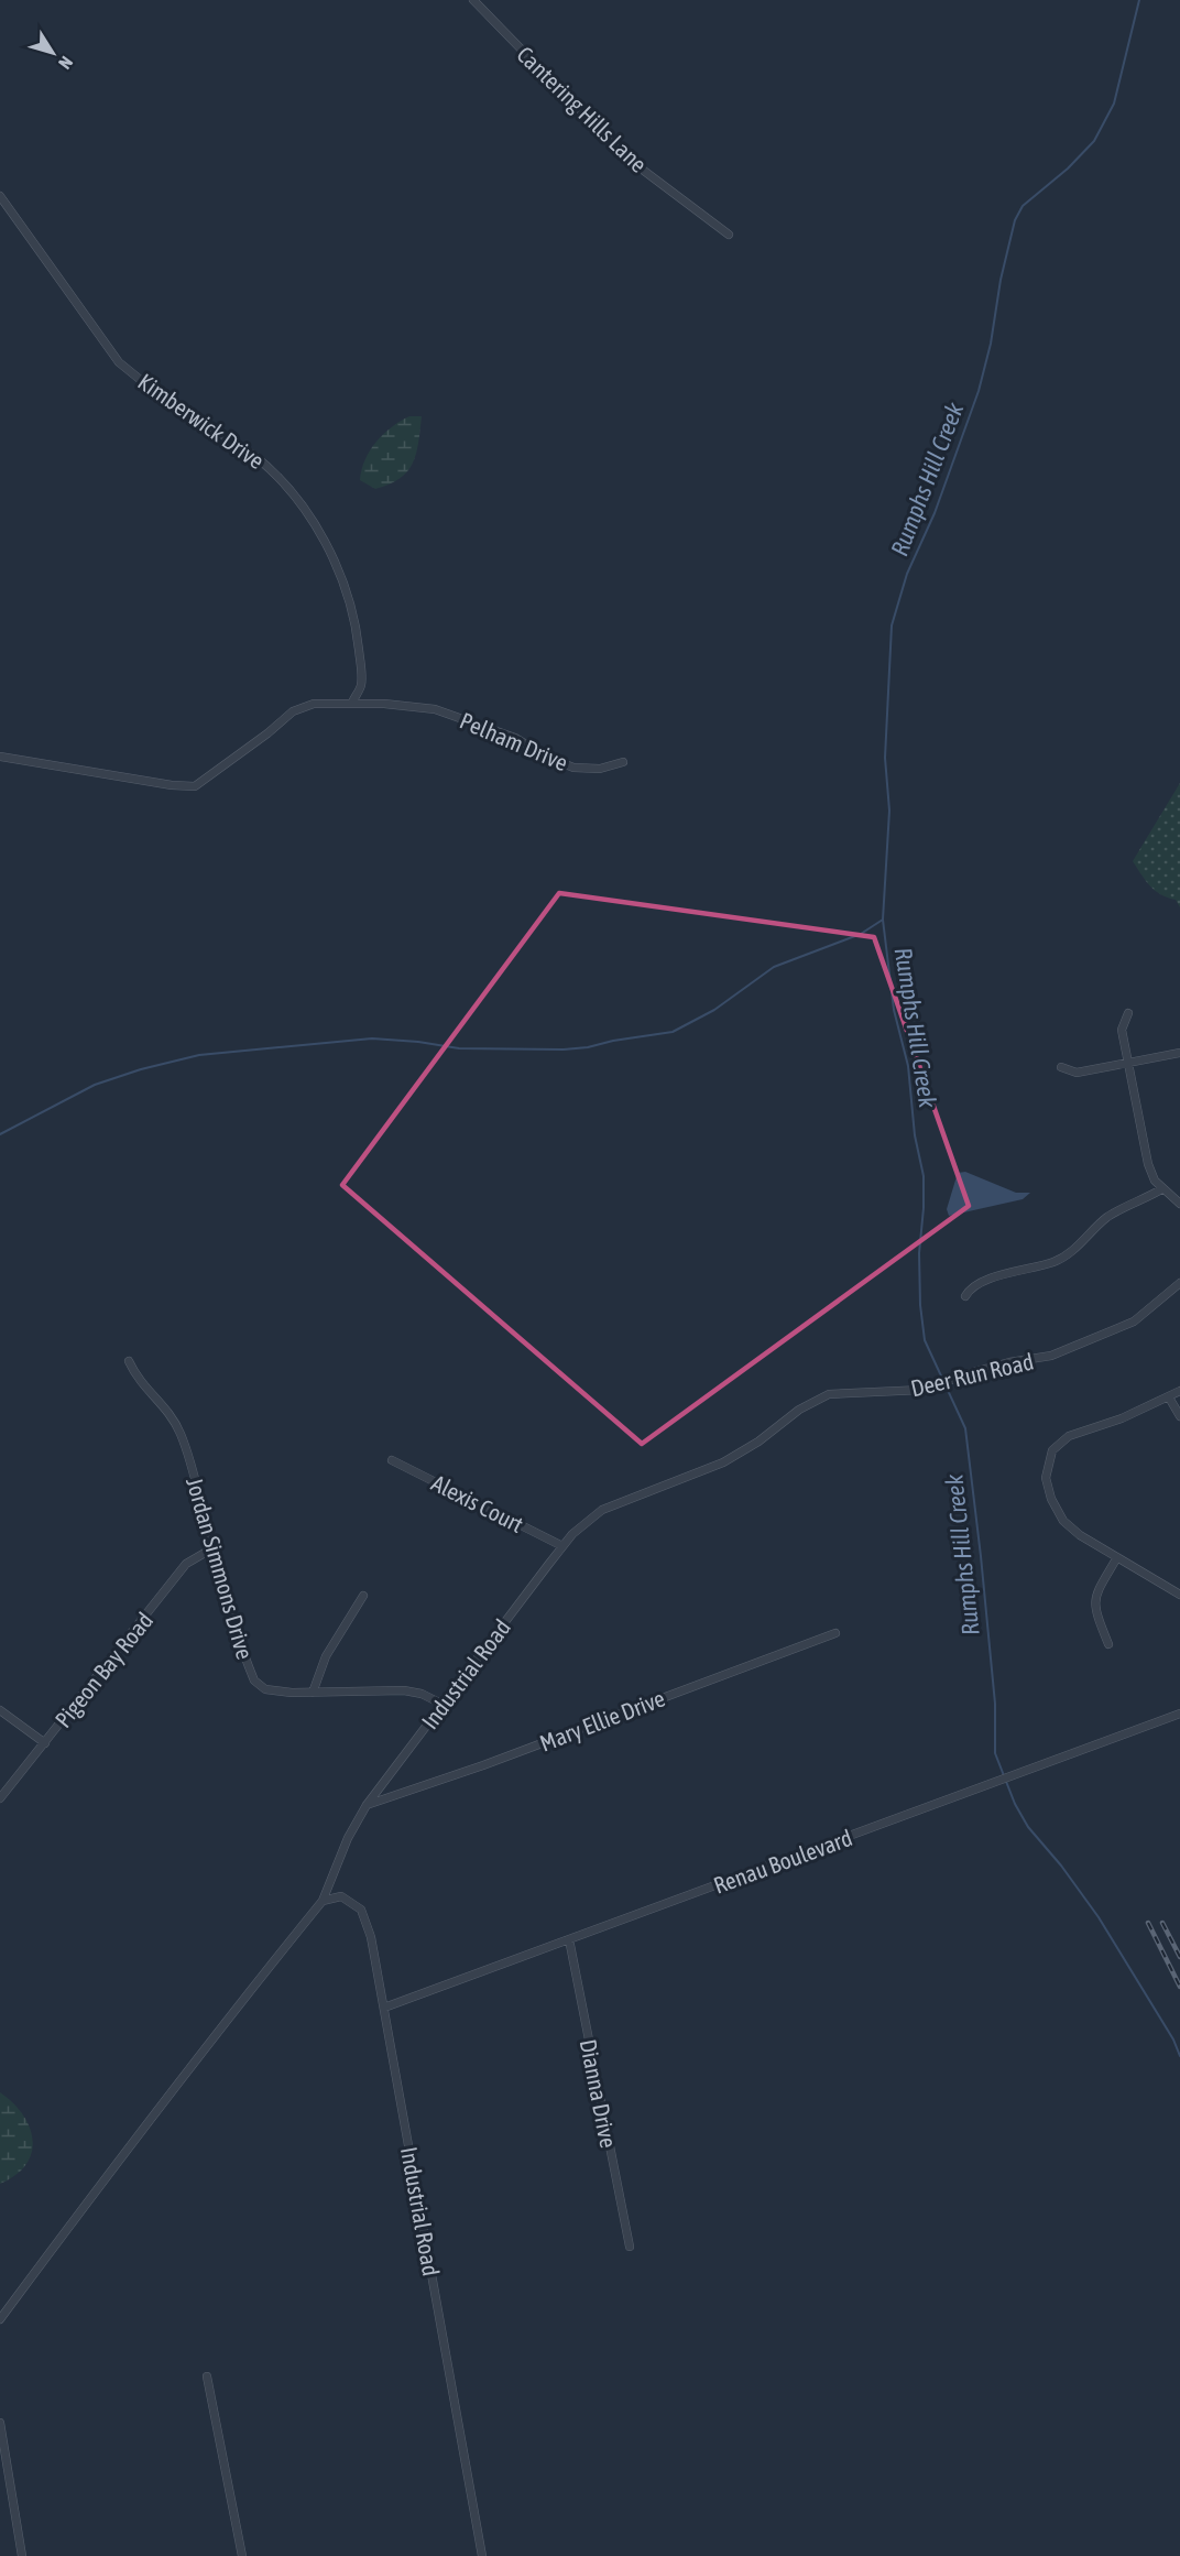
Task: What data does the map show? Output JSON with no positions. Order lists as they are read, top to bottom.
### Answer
{
  "streets": {
    "street": [
      "Cantering Hills Lane",
      "Kimberwick Drive",
      "Pelham Drive",
      "Deer Run Road",
      "Alexis Court",
      "Jordan Simmons Drive",
      "Pigeon Bay Road",
      "Industrial Road",
      "Mary Ellie Drive",
      "Renau Boulevard",
      "Dianna Drive"
    ]
  },
  "crossings": [
    ["Kimberwick Drive", "Pelham Drive"],
    ["Deer Run Road", "Industrial Road"],
    ["Alexis Court", "Industrial Road"],
    ["Jordan Simmons Drive", "Pigeon Bay Road"],
    ["Jordan Simmons Drive", "Industrial Road"],
    ["Industrial Road", "Mary Ellie Drive"],
    ["Industrial Road", "Renau Boulevard"],
    ["Renau Boulevard", "Dianna Drive"]
  ],
  "water": ["Rumphs Hill Creek"],
  "north": "bottom right"
}
